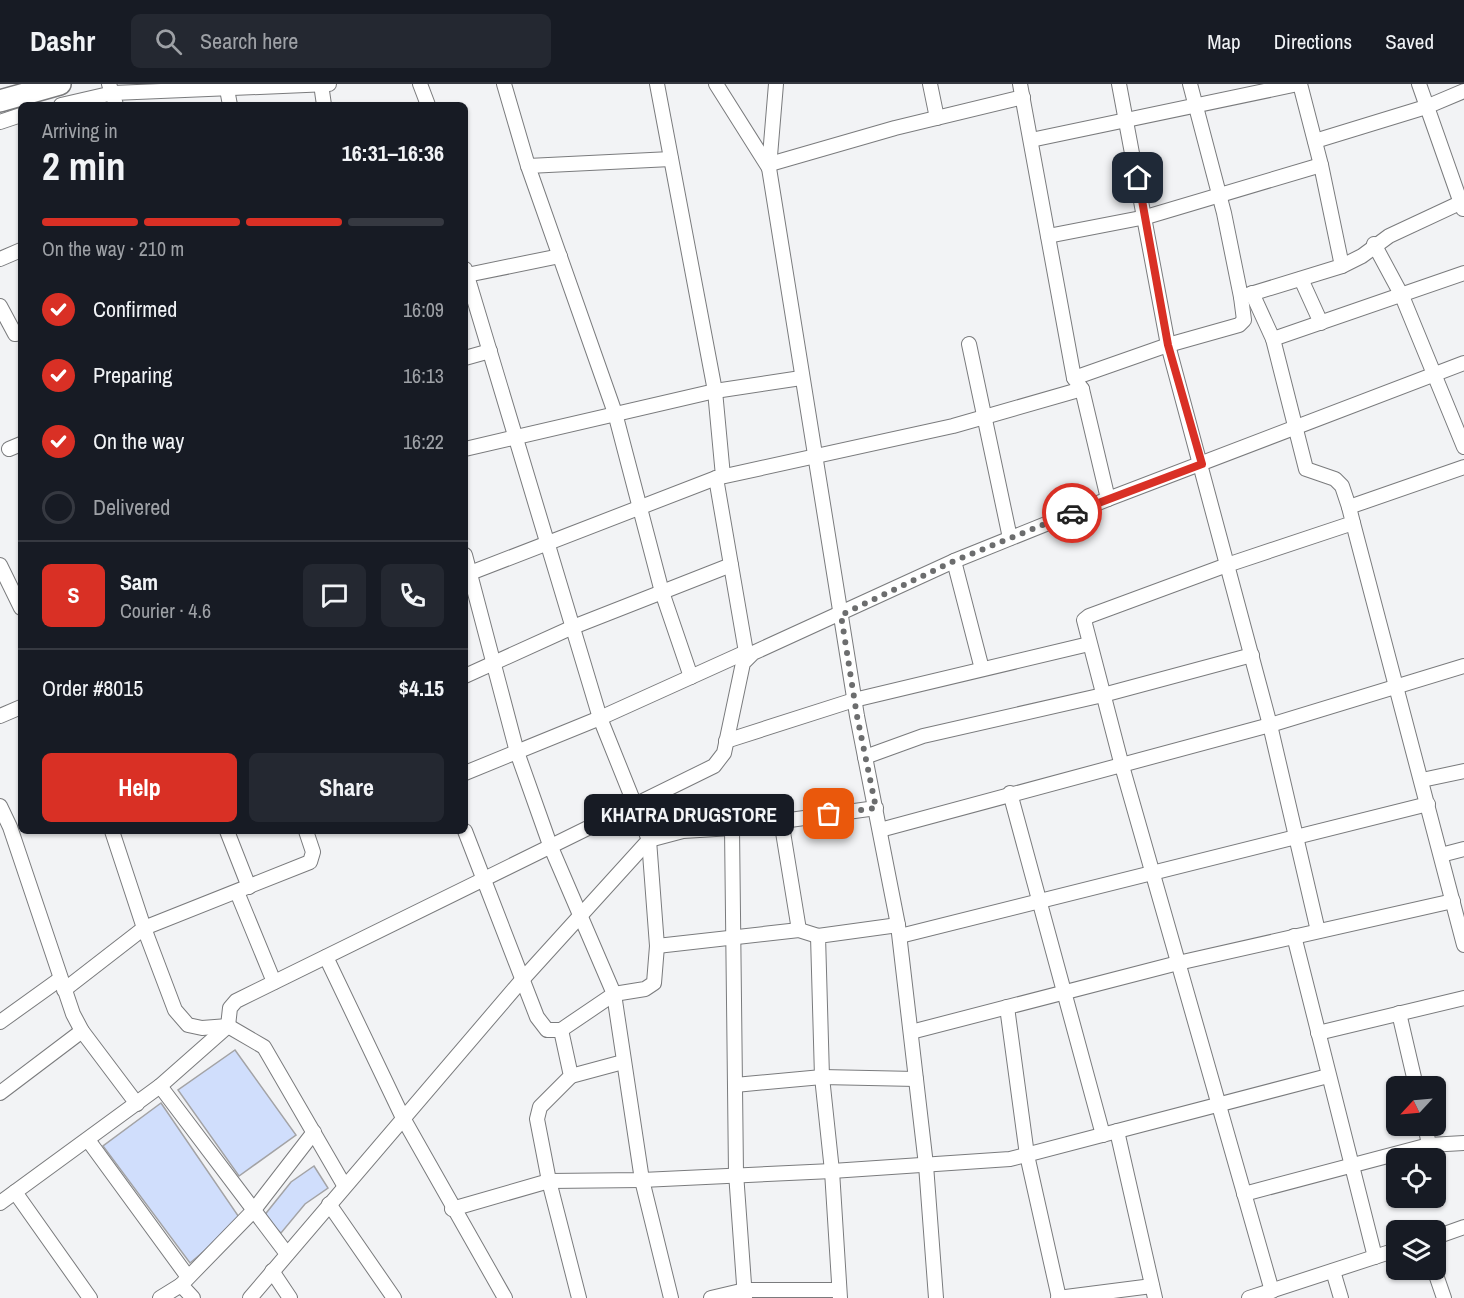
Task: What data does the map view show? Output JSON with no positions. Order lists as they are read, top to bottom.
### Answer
{
  "places": ["KHATRA DRUGSTORE"],
  "north": "bottom left",
  "page": {
    "header": "Dashr",
    "search": "Search here",
    "nav": ["Map", "Directions", "Saved"],
    "heading": ["2 min", "Arriving in", "16:31–16:36"],
    "panel": [
      "Sam",
      "Courier · 4.6",
      "Order #8015",
      "$4.15"
    ],
    "bar": "On the way · 210 m",
    "list": [
      ["Confirmed", "16:09"],
      ["Preparing", "16:13"],
      ["On the way", "16:22"],
      "Delivered"
    ],
    "round": "S",
    "buttons": ["Help", "Share"],
    "bubble": "KHATRA DRUGSTORE"
  }
}
